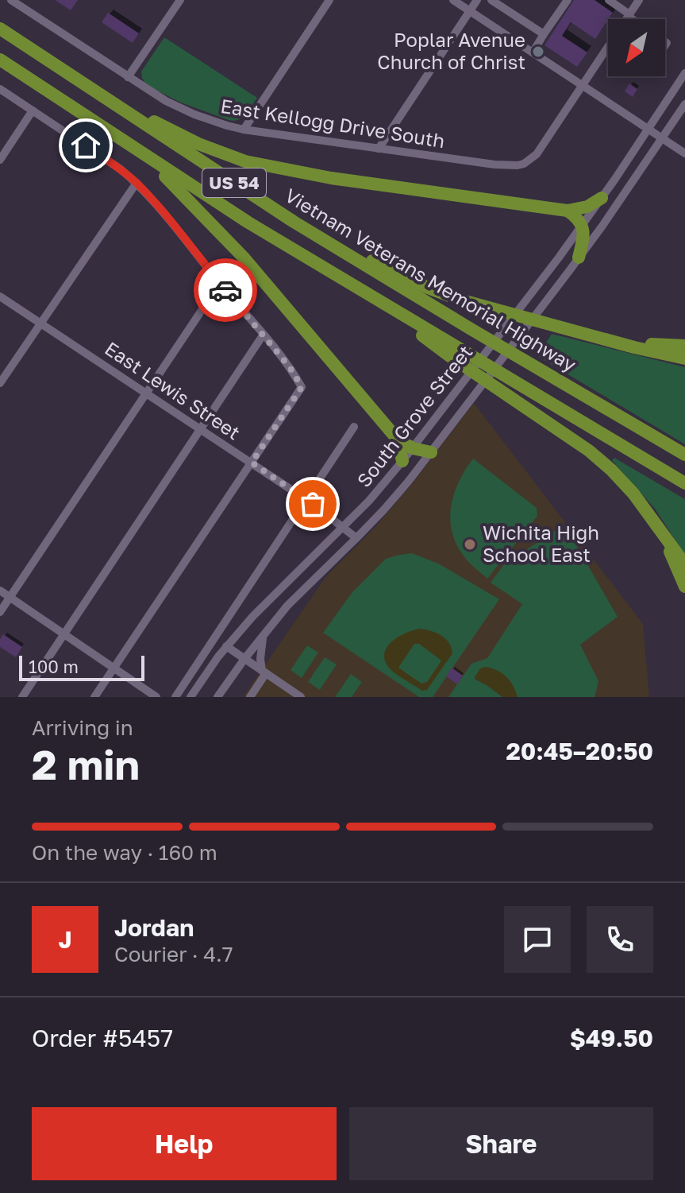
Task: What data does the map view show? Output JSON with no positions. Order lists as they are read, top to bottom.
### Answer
{
  "streets": {
    "highway": ["US 54", "Vietnam Veterans Memorial Highway"],
    "street": ["East Kellogg Drive South", "East Lewis Street", "South Grove Street"]
  },
  "crossings": [
    ["East Lewis Street", "South Grove Street"]
  ],
  "places": ["Poplar Avenue Church of Christ", "Wichita High School East"],
  "scale_bar": "100 m",
  "north": "bottom left",
  "page": {
    "scale": "100 m",
    "heading": ["2 min", "Arriving in", "20:45–20:50"],
    "panel": [
      "Jordan",
      "Courier · 4.7",
      "Order #5457",
      "$49.50"
    ],
    "bar": "On the way · 160 m",
    "round": "J",
    "buttons": ["Help", "Share"]
  }
}
